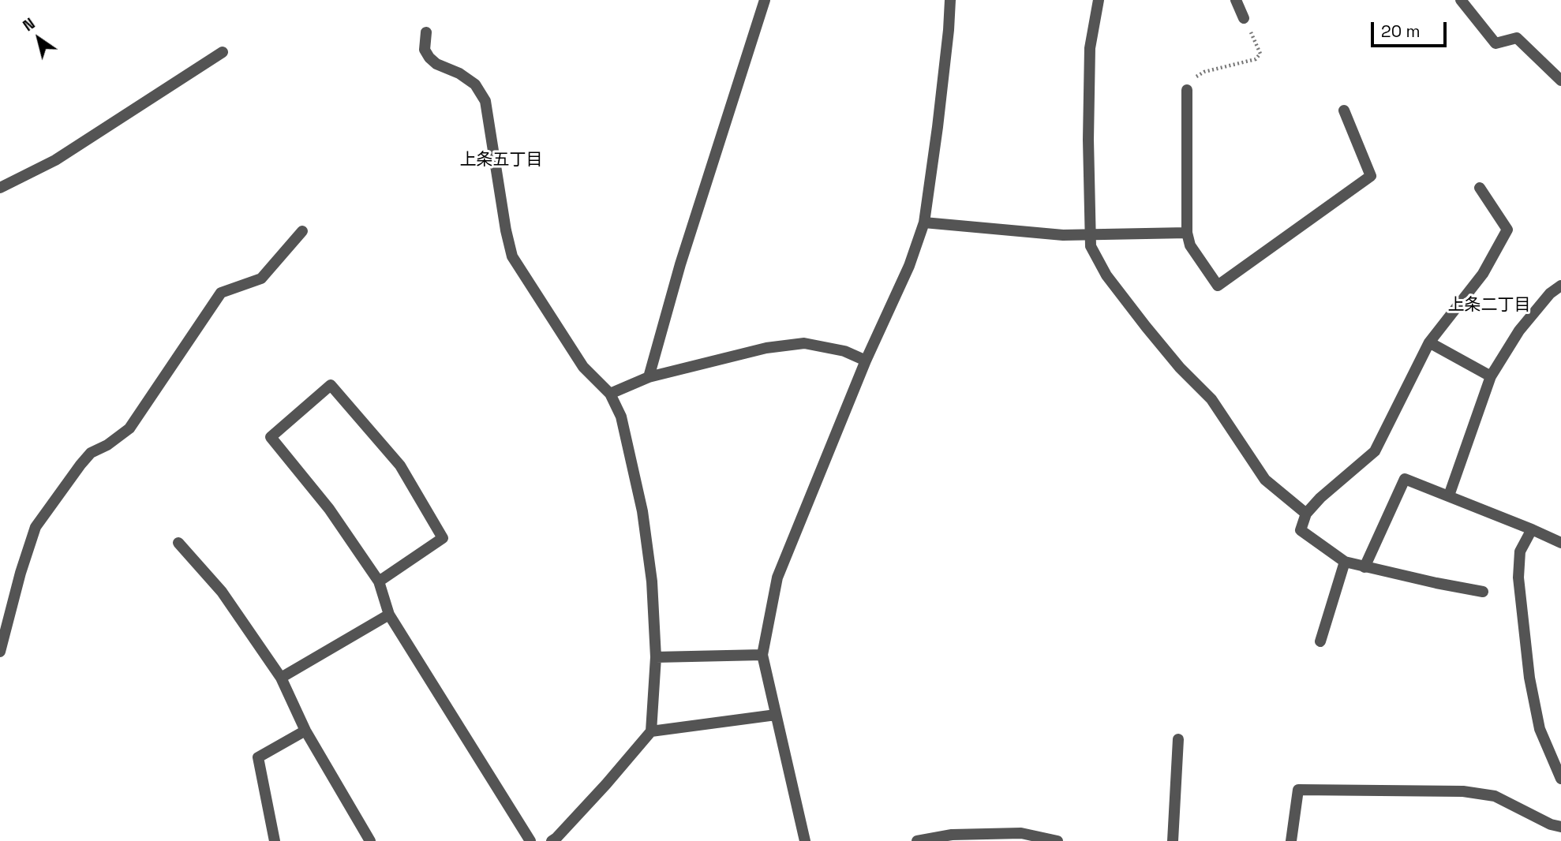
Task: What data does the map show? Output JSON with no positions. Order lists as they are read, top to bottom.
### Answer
{
  "districts": ["上条五丁目", "上条二丁目"],
  "scale_bar": "20 m",
  "north": "top left"
}
